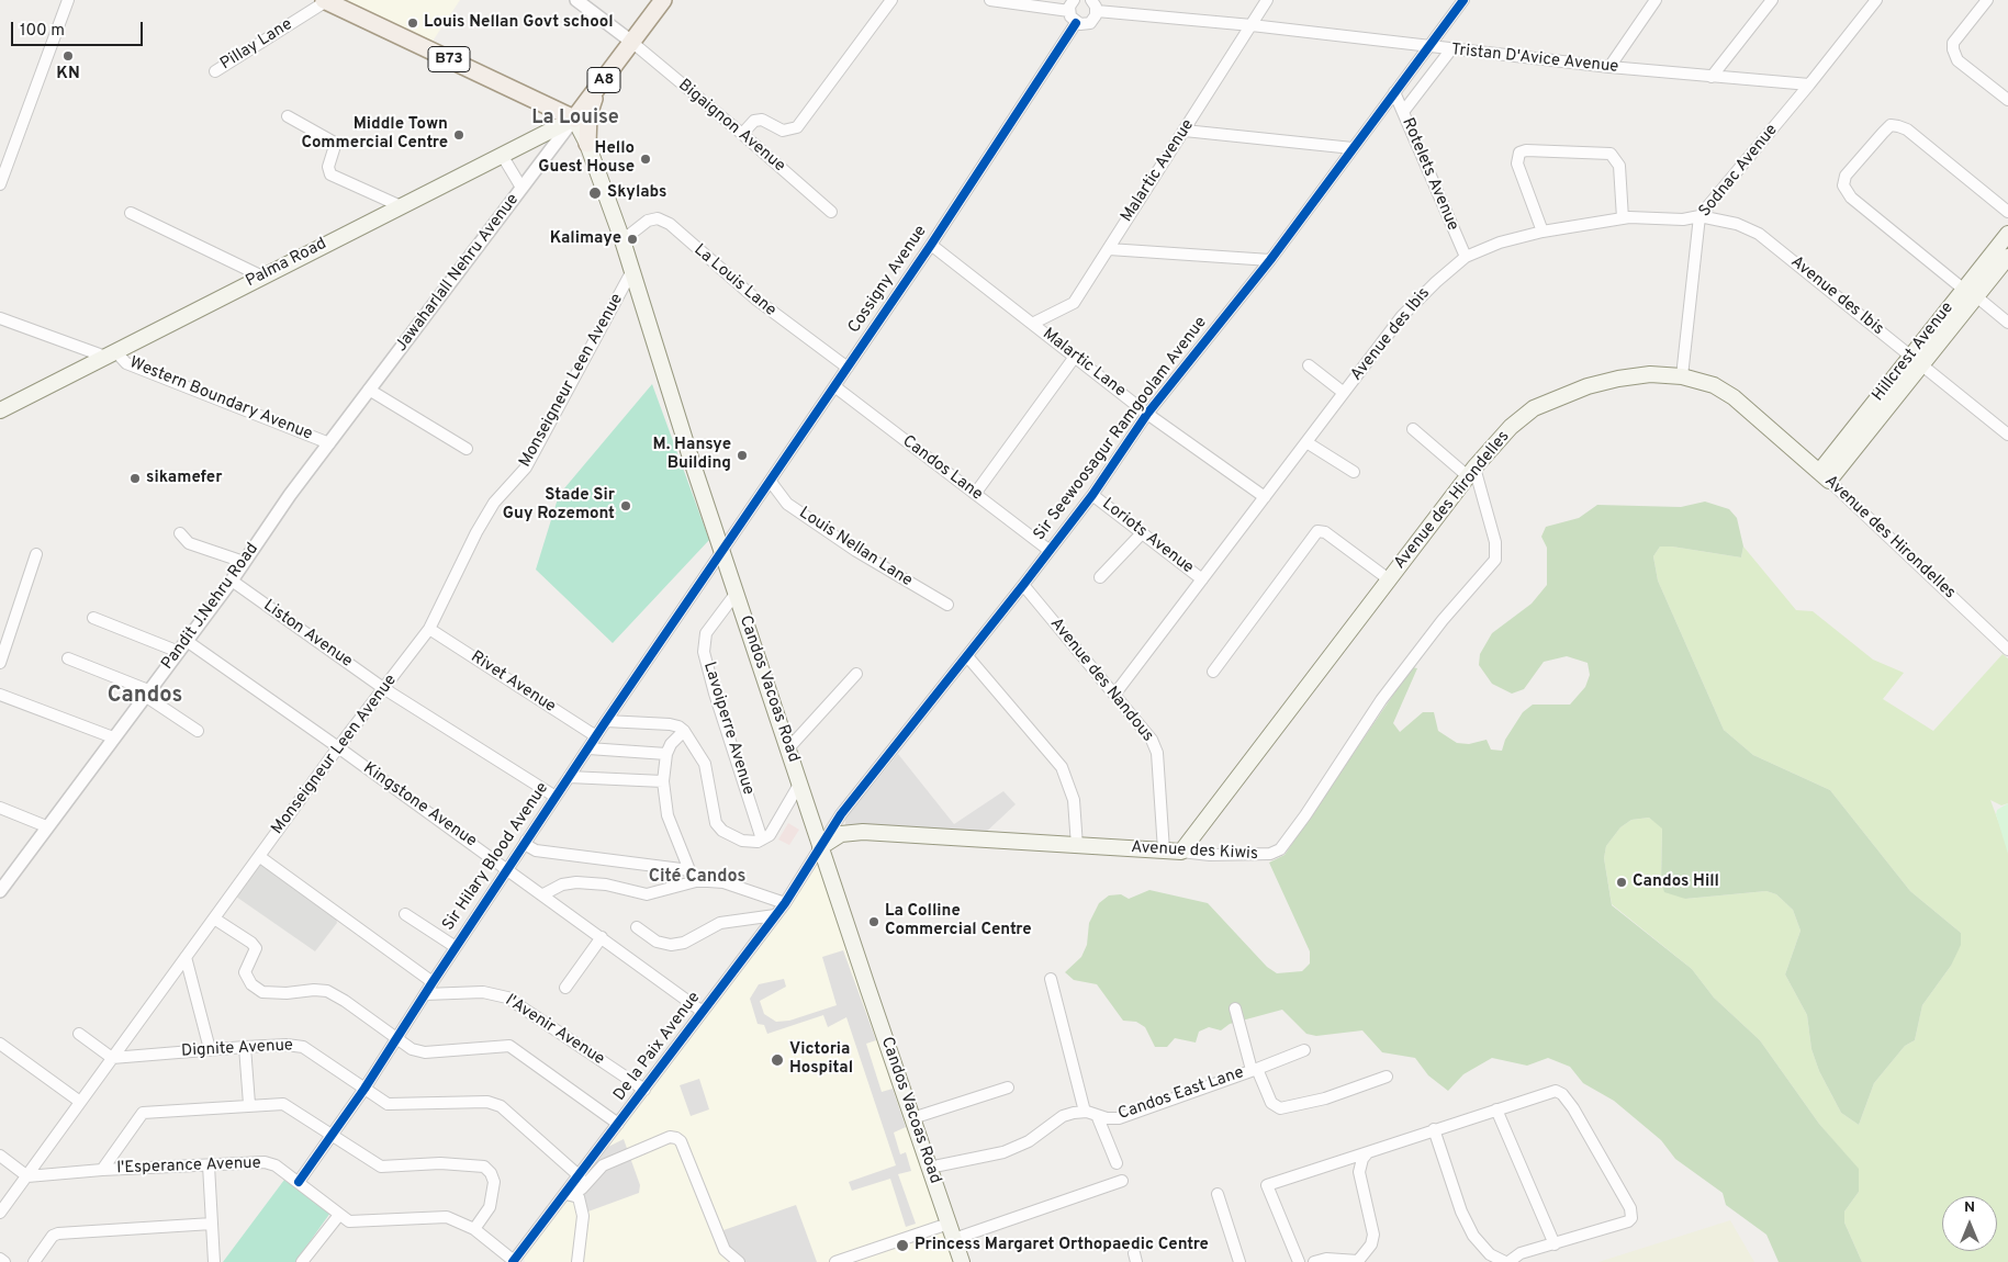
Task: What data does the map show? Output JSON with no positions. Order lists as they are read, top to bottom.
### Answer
{
  "streets": {
    "main road": [
      "B73",
      "A8",
      "Palma Road",
      "Hillcrest Avenue",
      "Avenue des Hirondelles",
      "Candos Vacoas Road",
      "Avenue des Kiwis"
    ],
    "street": [
      "Pillay Lane",
      "Tristan D'Avice Avenue",
      "Bigaignon Avenue",
      "Malartic Avenue",
      "Sodnac Avenue",
      "Rotelets Avenue",
      "Jawaharlall Nehru Avenue",
      "Cossigny Avenue",
      "La Louis Lane",
      "Avenue des Ibis",
      "Malartic Lane",
      "Monseigneur Leen Avenue",
      "Western Boundary Avenue",
      "Sir Seewoosagur Ramgoolam Avenue",
      "Candos Lane",
      "Loriots Avenue",
      "Louis Nellan Lane",
      "Pandit J.Nehru Road",
      "Liston Avenue",
      "Avenue des Nandous",
      "Rivet Avenue",
      "Lavoiperre Avenue",
      "Kingstone Avenue",
      "Sir Hilary Blood Avenue",
      "l'Avenir Avenue",
      "De la Paix Avenue",
      "Dignite Avenue",
      "Candos East Lane",
      "l'Esperance Avenue"
    ]
  },
  "crossings": [
    ["Pillay Lane", "B73"],
    ["B73", "A8"],
    ["B73", "Palma Road"],
    ["B73", "Jawaharlall Nehru Avenue"],
    ["B73", "Candos Vacoas Road"],
    ["Tristan D'Avice Avenue", "Malartic Avenue"],
    ["Tristan D'Avice Avenue", "Sodnac Avenue"],
    ["Tristan D'Avice Avenue", "Sir Seewoosagur Ramgoolam Avenue"],
    ["A8", "Bigaignon Avenue"],
    ["A8", "Palma Road"],
    ["A8", "Jawaharlall Nehru Avenue"],
    ["A8", "Candos Vacoas Road"],
    ["Malartic Avenue", "Malartic Lane"],
    ["Sodnac Avenue", "Avenue des Ibis"],
    ["Sodnac Avenue", "Avenue des Hirondelles"],
    ["Rotelets Avenue", "Avenue des Ibis"],
    ["Rotelets Avenue", "Sir Seewoosagur Ramgoolam Avenue"],
    ["Palma Road", "Jawaharlall Nehru Avenue"],
    ["Palma Road", "Western Boundary Avenue"],
    ["Palma Road", "Candos Vacoas Road"],
    ["Jawaharlall Nehru Avenue", "Pandit J.Nehru Road"],
    ["Jawaharlall Nehru Avenue", "Candos Vacoas Road"],
    ["Cossigny Avenue", "La Louis Lane"],
    ["Cossigny Avenue", "Malartic Lane"],
    ["Cossigny Avenue", "Candos Lane"],
    ["Cossigny Avenue", "Louis Nellan Lane"],
    ["Cossigny Avenue", "Candos Vacoas Road"],
    ["Cossigny Avenue", "Sir Hilary Blood Avenue"],
    ["La Louis Lane", "Candos Vacoas Road"],
    ["Avenue des Ibis", "Hillcrest Avenue"],
    ["Avenue des Ibis", "Malartic Lane"],
    ["Avenue des Ibis", "Loriots Avenue"],
    ["Avenue des Ibis", "Avenue des Nandous"],
    ["Hillcrest Avenue", "Avenue des Hirondelles"],
    ["Malartic Lane", "Sir Seewoosagur Ramgoolam Avenue"],
    ["Monseigneur Leen Avenue", "Liston Avenue"],
    ["Monseigneur Leen Avenue", "Rivet Avenue"],
    ["Monseigneur Leen Avenue", "Candos Vacoas Road"],
    ["Monseigneur Leen Avenue", "Kingstone Avenue"],
    ["Monseigneur Leen Avenue", "Dignite Avenue"],
    ["Monseigneur Leen Avenue", "l'Esperance Avenue"],
    ["Western Boundary Avenue", "Pandit J.Nehru Road"],
    ["Sir Seewoosagur Ramgoolam Avenue", "Candos Lane"],
    ["Sir Seewoosagur Ramgoolam Avenue", "Loriots Avenue"],
    ["Sir Seewoosagur Ramgoolam Avenue", "Avenue des Nandous"],
    ["Sir Seewoosagur Ramgoolam Avenue", "Candos Vacoas Road"],
    ["Sir Seewoosagur Ramgoolam Avenue", "Avenue des Kiwis"],
    ["Sir Seewoosagur Ramgoolam Avenue", "De la Paix Avenue"],
    ["Avenue des Hirondelles", "Avenue des Kiwis"],
    ["Pandit J.Nehru Road", "Liston Avenue"],
    ["Pandit J.Nehru Road", "Kingstone Avenue"],
    ["Liston Avenue", "Sir Hilary Blood Avenue"],
    ["Avenue des Nandous", "Avenue des Kiwis"],
    ["Rivet Avenue", "Sir Hilary Blood Avenue"],
    ["Candos Vacoas Road", "Lavoiperre Avenue"],
    ["Candos Vacoas Road", "Avenue des Kiwis"],
    ["Candos Vacoas Road", "Sir Hilary Blood Avenue"],
    ["Candos Vacoas Road", "De la Paix Avenue"],
    ["Kingstone Avenue", "Sir Hilary Blood Avenue"],
    ["Kingstone Avenue", "De la Paix Avenue"],
    ["Avenue des Kiwis", "De la Paix Avenue"],
    ["Sir Hilary Blood Avenue", "l'Avenir Avenue"],
    ["Sir Hilary Blood Avenue", "Dignite Avenue"],
    ["Sir Hilary Blood Avenue", "l'Esperance Avenue"],
    ["l'Avenir Avenue", "De la Paix Avenue"],
    ["De la Paix Avenue", "Dignite Avenue"],
    ["De la Paix Avenue", "l'Esperance Avenue"]
  ],
  "districts": ["La Louise", "Candos", "Cité Candos"],
  "places": [
    "Louis Nellan Govt school",
    "KN",
    "Middle Town Commercial Centre",
    "Hello Guest House",
    "Skylabs",
    "Kalimaye",
    "M. Hansye Building",
    "sikamefer",
    "Stade Sir Guy Rozemont",
    "Candos Hill",
    "La Colline Commercial Centre",
    "Victoria Hospital",
    "Princess Margaret Orthopaedic Centre"
  ],
  "scale_bar": "100 m",
  "north": "top"
}
